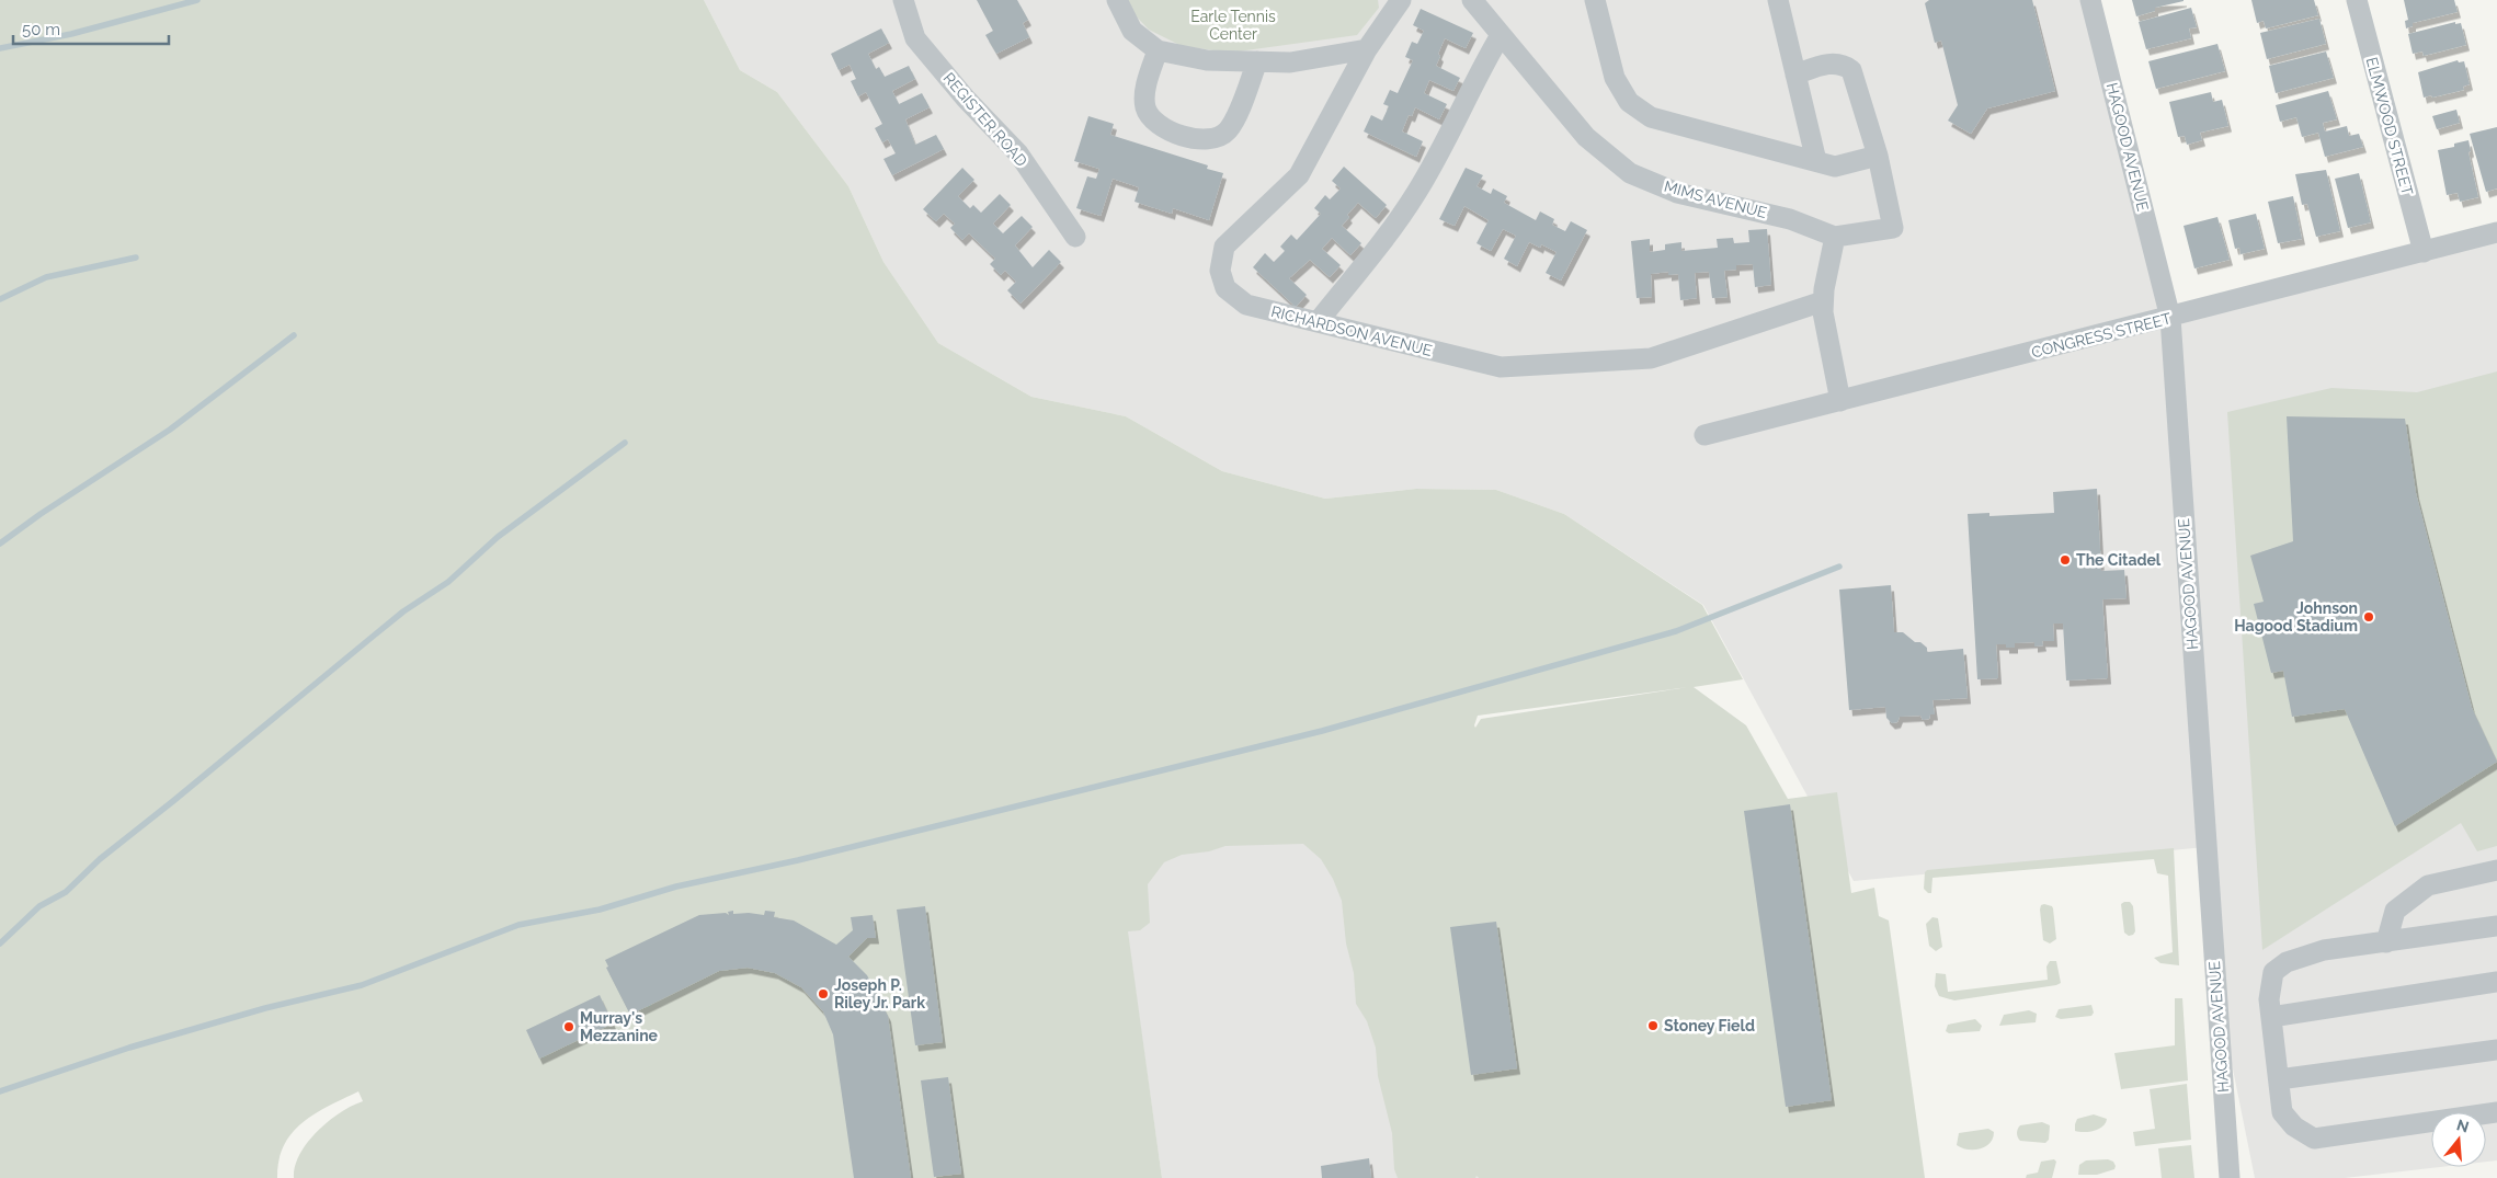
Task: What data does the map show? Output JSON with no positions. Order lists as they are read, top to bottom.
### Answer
{
  "streets": {
    "street": [
      "REGISTER ROAD",
      "ELMWOOD STREET",
      "HAGOOD AVENUE",
      "MIMS AVENUE",
      "RICHARDSON AVENUE",
      "CONGRESS STREET"
    ]
  },
  "crossings": [
    ["ELMWOOD STREET", "CONGRESS STREET"],
    ["HAGOOD AVENUE", "CONGRESS STREET"]
  ],
  "parks": ["Earle Tennis Center"],
  "places": [
    "The Citadel",
    "Johnson Hagood Stadium",
    "Joseph P. Riley Jr. Park",
    "Stoney Field",
    "Murray's Mezzanine"
  ],
  "scale_bar": "50 m",
  "north": "top"
}
